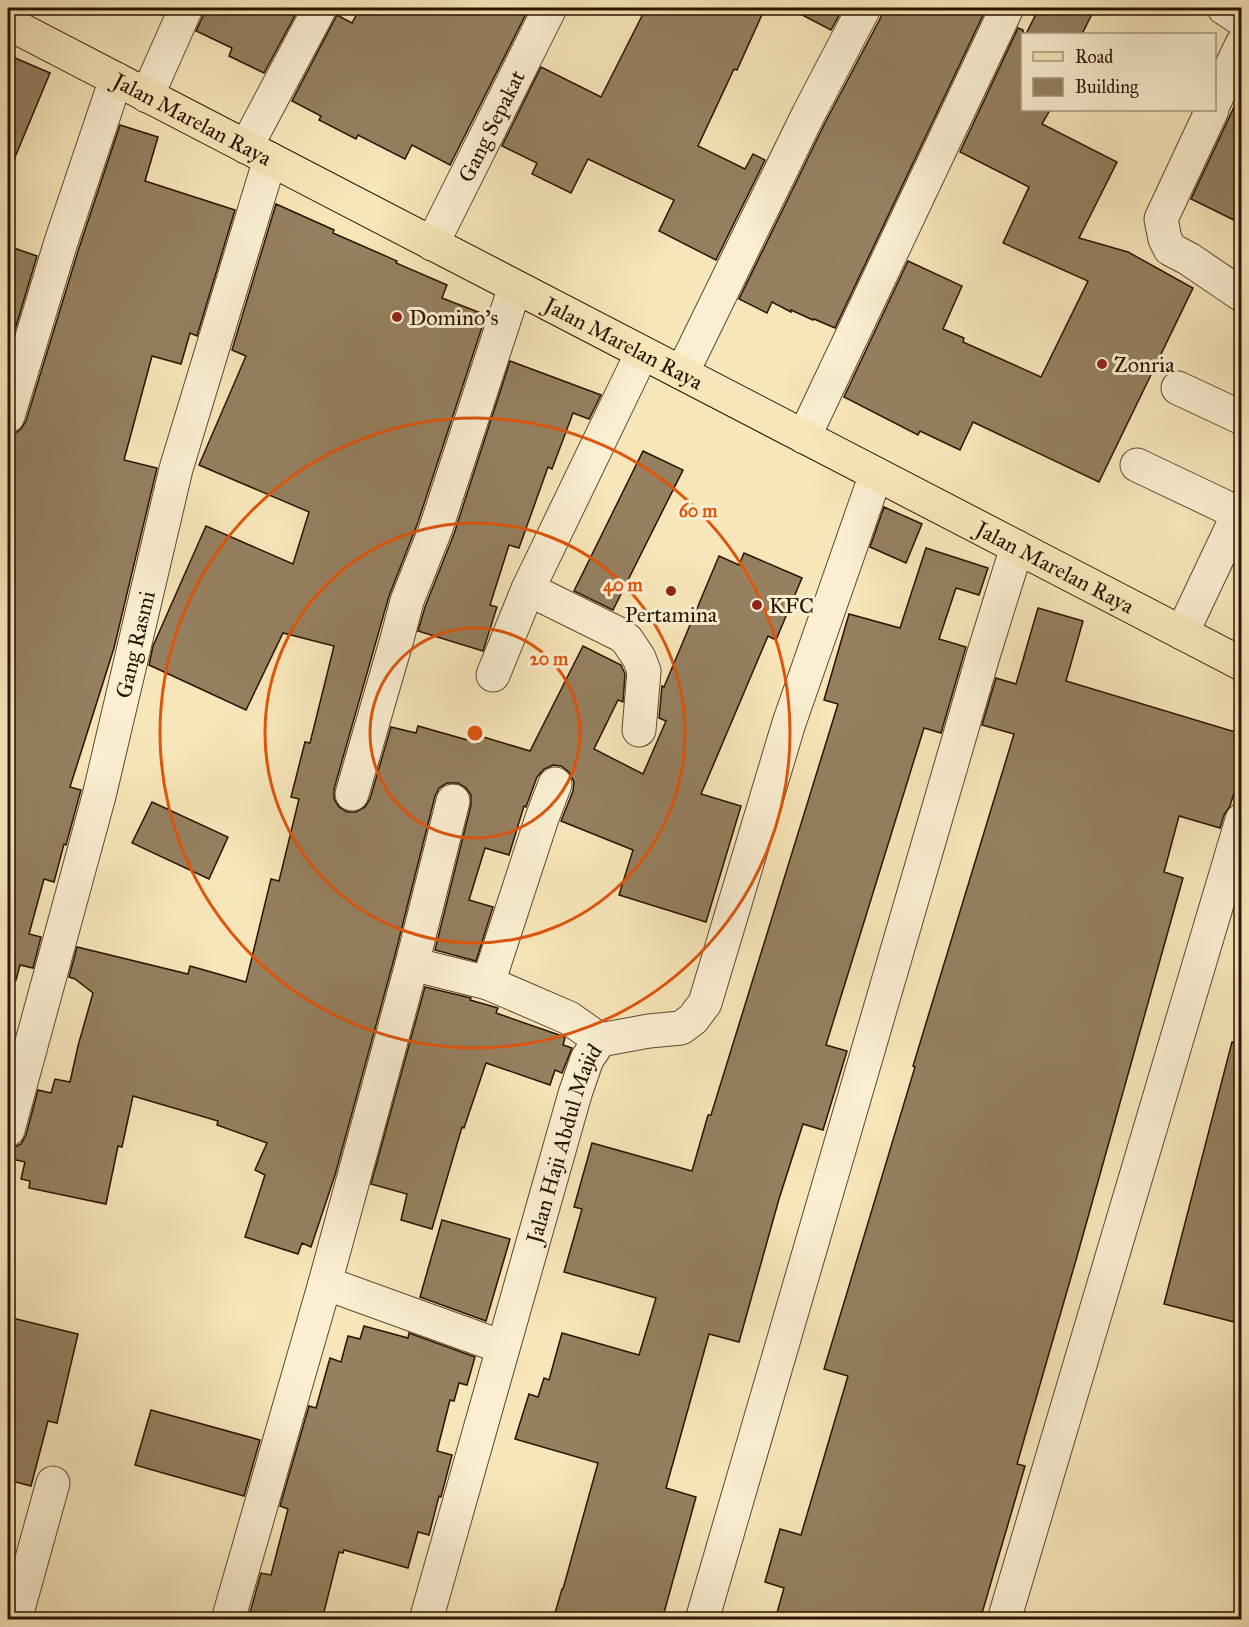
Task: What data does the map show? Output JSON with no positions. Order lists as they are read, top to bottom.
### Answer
{
  "streets": {
    "main road": ["Jalan Marelan Raya"],
    "street": ["Gang Sepakat", "Gang Rasmi", "Jalan Haji Abdul Majid"]
  },
  "crossings": [
    ["Jalan Marelan Raya", "Gang Sepakat"],
    ["Jalan Marelan Raya", "Gang Rasmi"],
    ["Jalan Marelan Raya", "Jalan Haji Abdul Majid"]
  ],
  "places": [
    "Domino's",
    "Zonria",
    "Pertamina",
    "KFC"
  ],
  "legend": ["Road", "Building"],
  "rings": ["60 m", "40 m", "20 m"]
}
